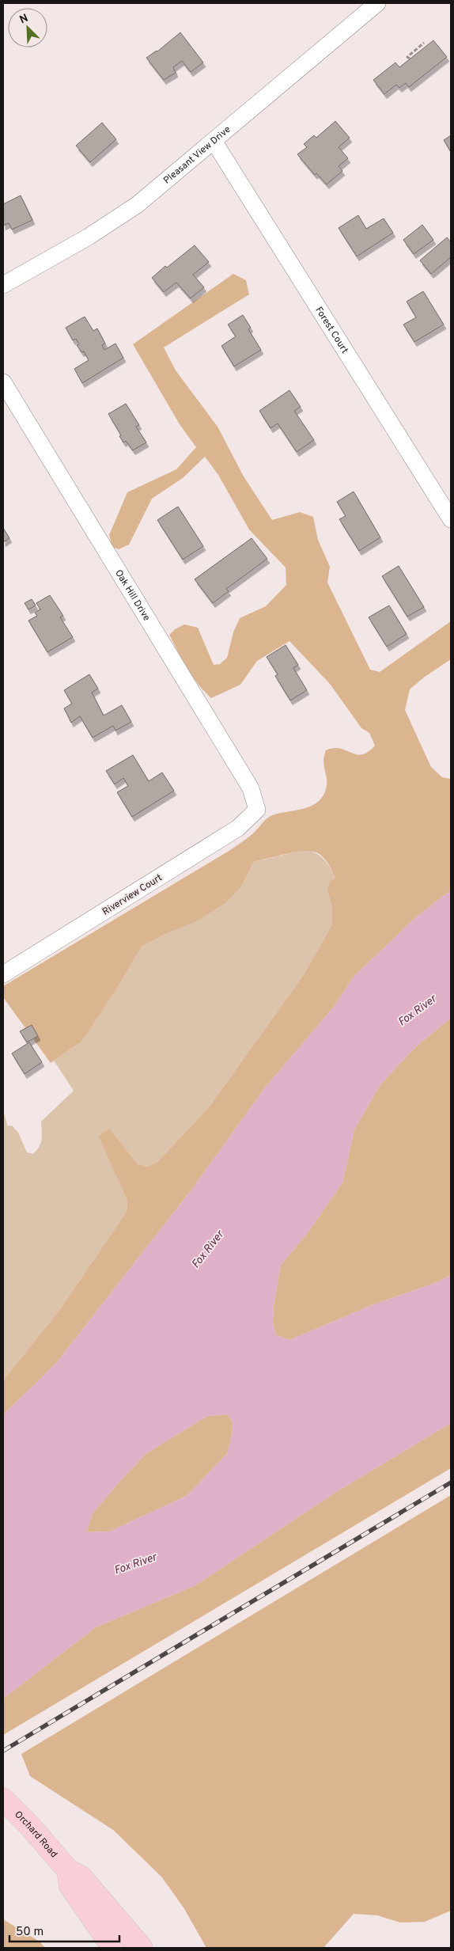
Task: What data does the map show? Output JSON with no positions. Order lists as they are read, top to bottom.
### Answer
{
  "streets": {
    "main road": ["Orchard Road"],
    "street": [
      "Pleasant View Drive",
      "Forest Court",
      "Oak Hill Drive",
      "Riverview Court"
    ]
  },
  "crossings": [
    ["Pleasant View Drive", "Forest Court"],
    ["Oak Hill Drive", "Riverview Court"]
  ],
  "water": ["Fox River"],
  "scale_bar": "50 m",
  "north": "top left"
}
